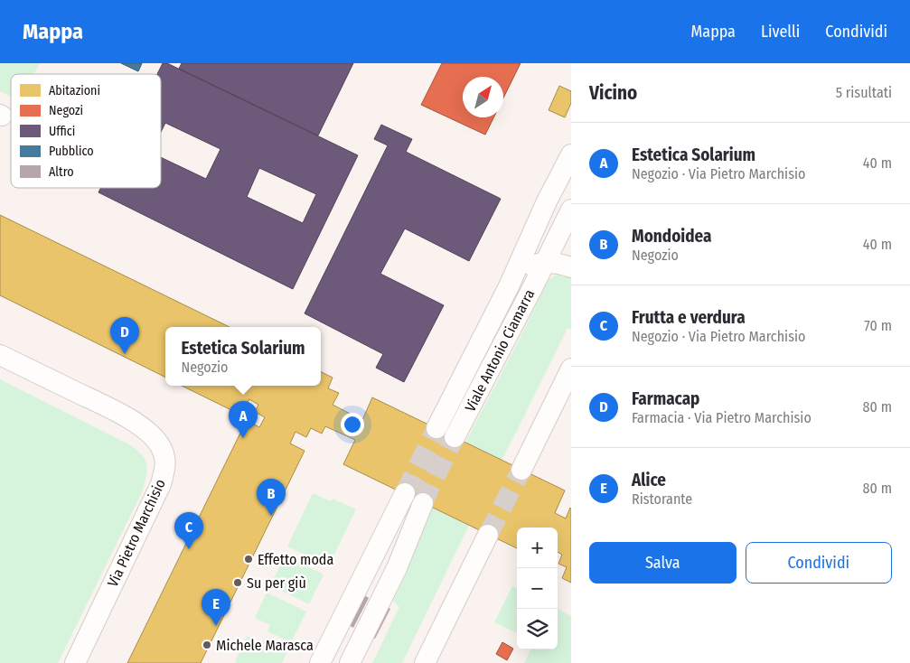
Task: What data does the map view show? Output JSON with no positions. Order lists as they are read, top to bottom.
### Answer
{
  "streets": {
    "street": ["Viale Antonio Ciamarra", "Via Pietro Marchisio"]
  },
  "places": ["Effetto moda", "Su per giù", "Michele Marasca"],
  "legend": [
    "Abitazioni",
    "Negozi",
    "Uffici",
    "Pubblico",
    "Altro"
  ],
  "north": "top right",
  "page": {
    "header": "Mappa",
    "nav": ["Mappa", "Livelli", "Condividi"],
    "heading": ["Vicino", "5 risultati"],
    "list": [
      {
        "mark": "A",
        "name": "Estetica Solarium",
        "note": "Negozio · Via Pietro Marchisio",
        "value": "40 m"
      },
      {
        "mark": "B",
        "name": "Mondoidea",
        "note": "Negozio",
        "value": "40 m"
      },
      {
        "mark": "C",
        "name": "Frutta e verdura",
        "note": "Negozio · Via Pietro Marchisio",
        "value": "70 m"
      },
      {
        "mark": "D",
        "name": "Farmacap",
        "note": "Farmacia · Via Pietro Marchisio",
        "value": "80 m"
      },
      {
        "mark": "E",
        "name": "Alice",
        "note": "Ristorante",
        "value": "80 m"
      }
    ],
    "pins": [
      "D",
      "A",
      "B",
      "C",
      "E"
    ],
    "popup": ["Estetica Solarium", "Negozio"],
    "map_buttons": ["+", "−"],
    "buttons": ["Salva", "Condividi"]
  }
}
